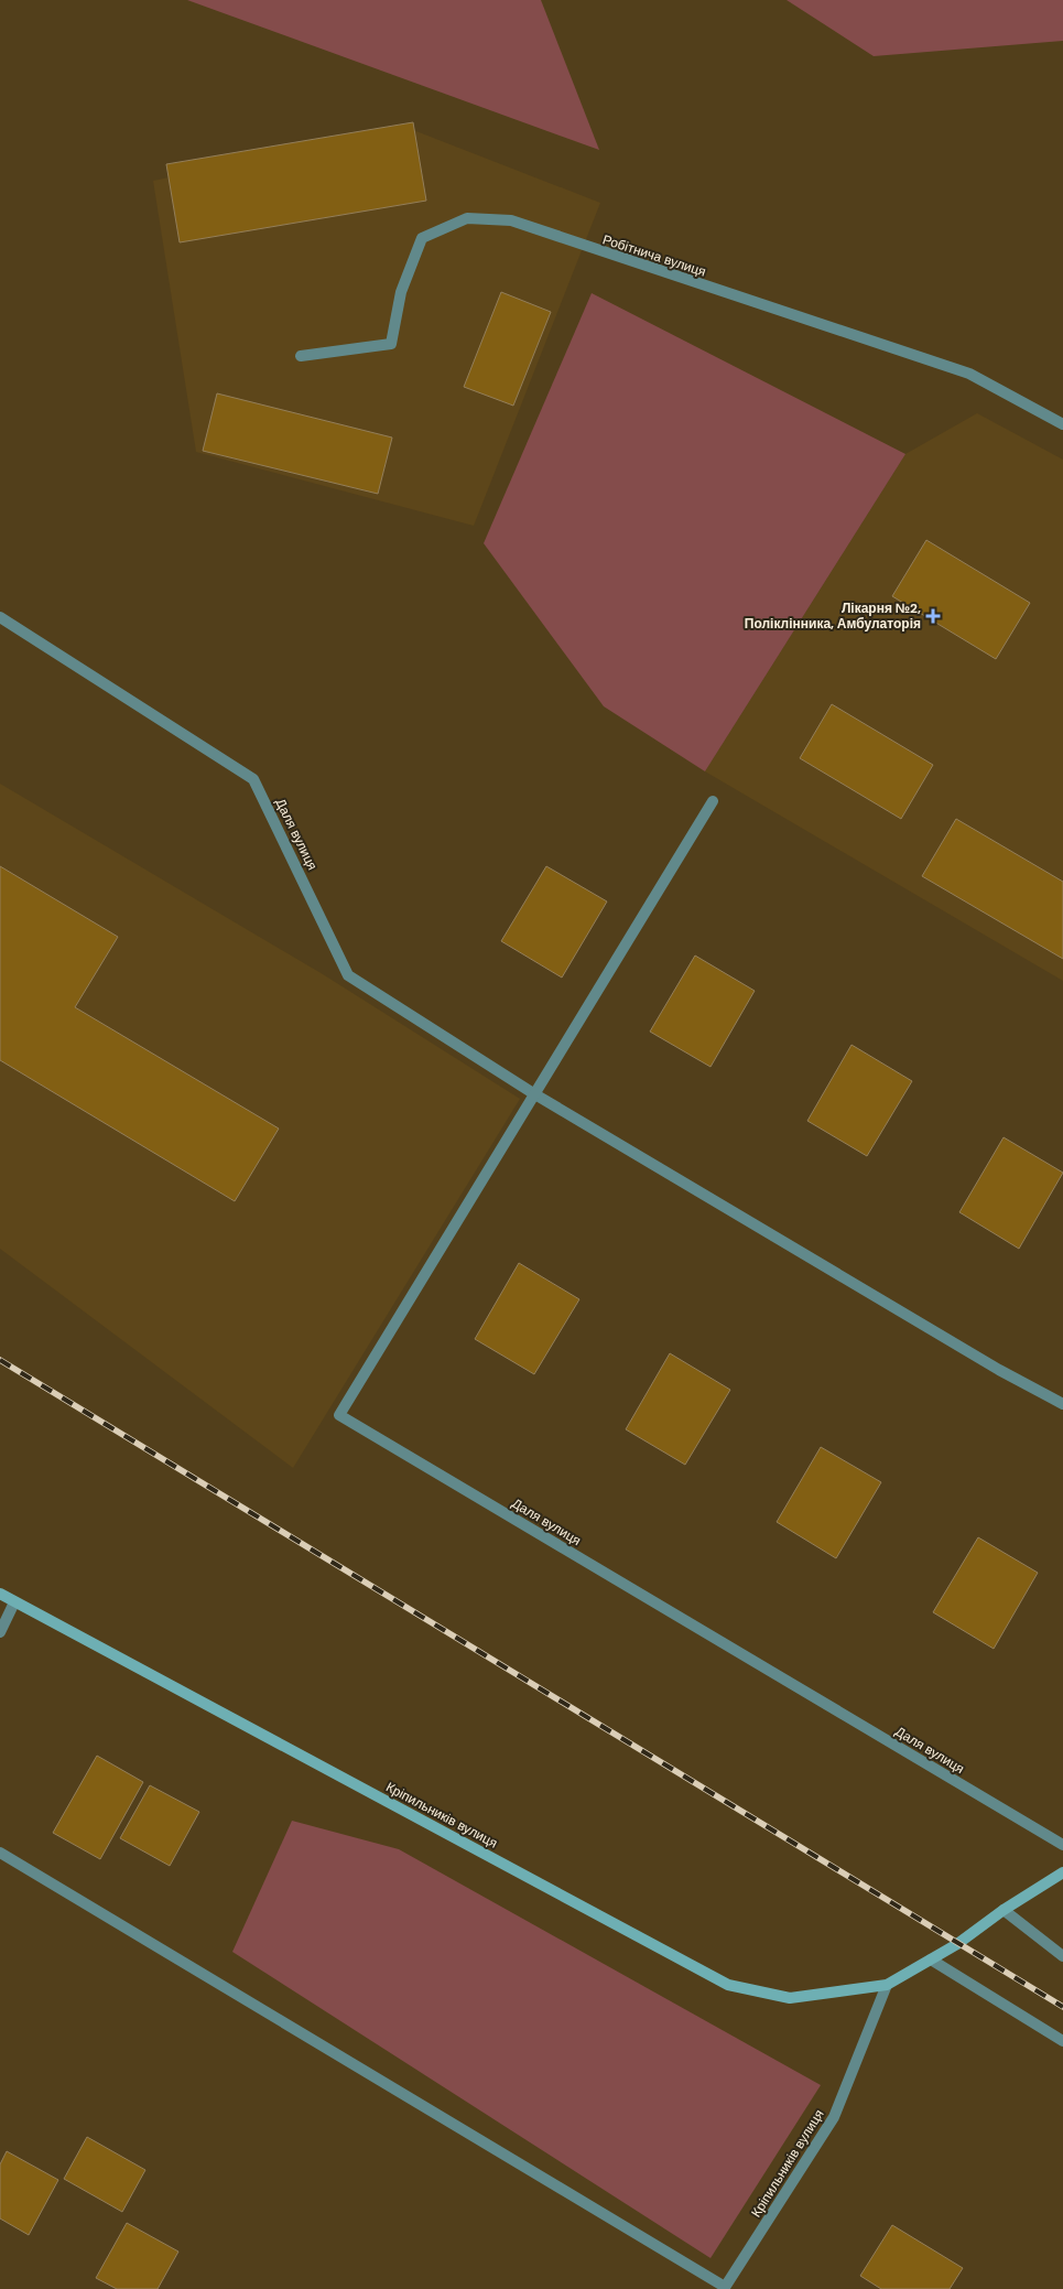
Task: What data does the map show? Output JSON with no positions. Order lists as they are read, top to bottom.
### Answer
{
  "streets": {
    "street": ["Робітнича вулиця", "Даля вулиця", "Кріпильників вулиця"]
  },
  "places": {
    "health": ["Лікарня №2, Поліклінника, Амбулаторія"]
  }
}
